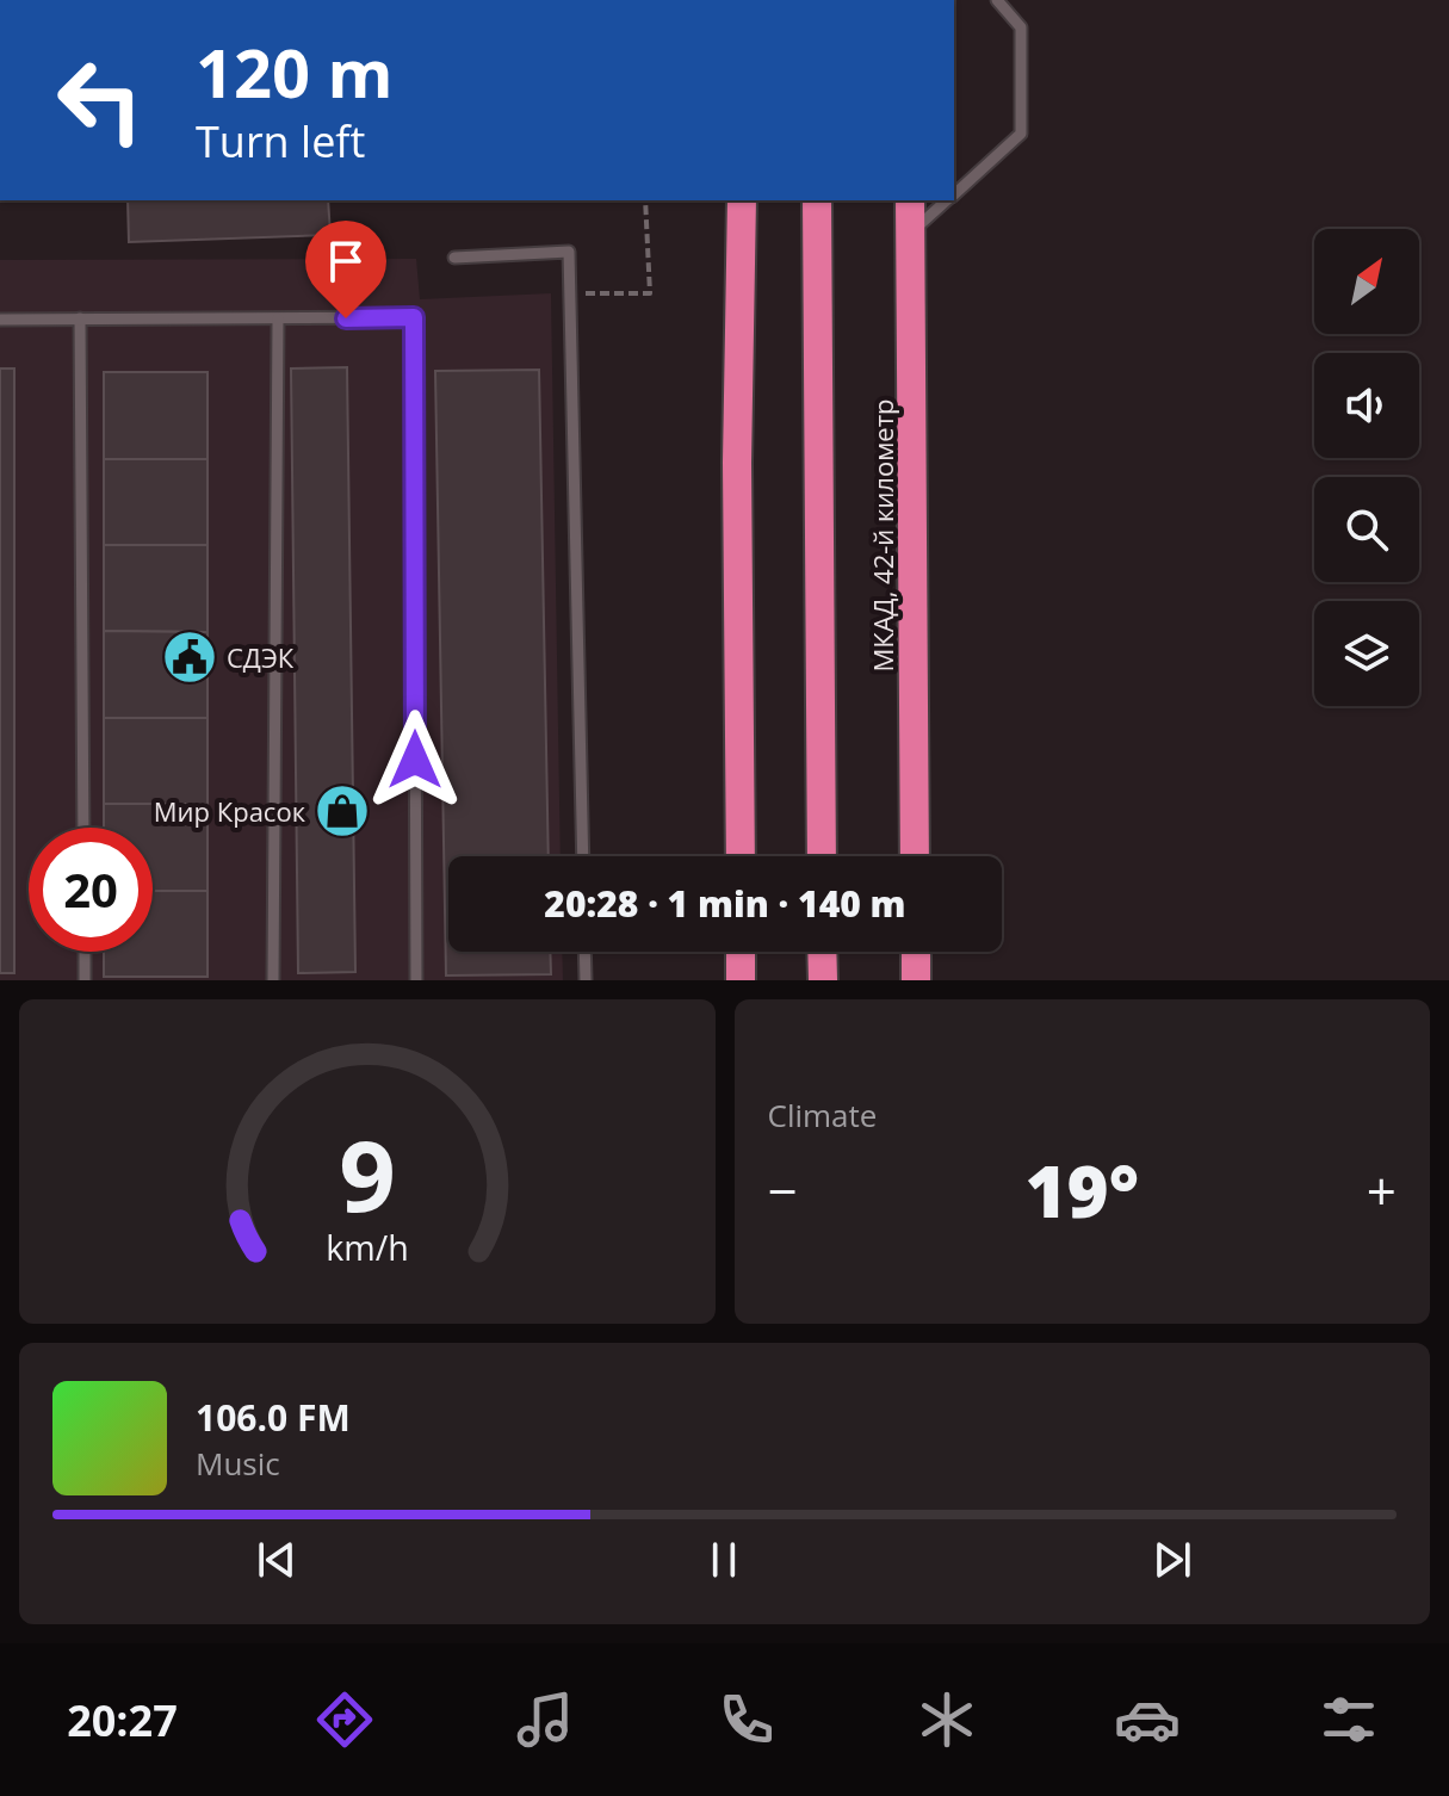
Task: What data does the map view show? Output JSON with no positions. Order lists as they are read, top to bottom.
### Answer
{
  "streets": {
    "highway": ["МКАД, 42-й километр"]
  },
  "places": {
    "public building": ["СДЭК"],
    "shop": ["Мир Красок"]
  },
  "north": "top right",
  "page": {
    "turn": ["120 m", "Turn left"],
    "limit": "20",
    "trip": "20:28 · 1 min · 140 m",
    "tile": "Climate",
    "heat": ["−", "19°", "+"],
    "song": ["106.0 FM", "Music"],
    "tabs": "20:27",
    "gauge": ["9", "km/h"]
  }
}
